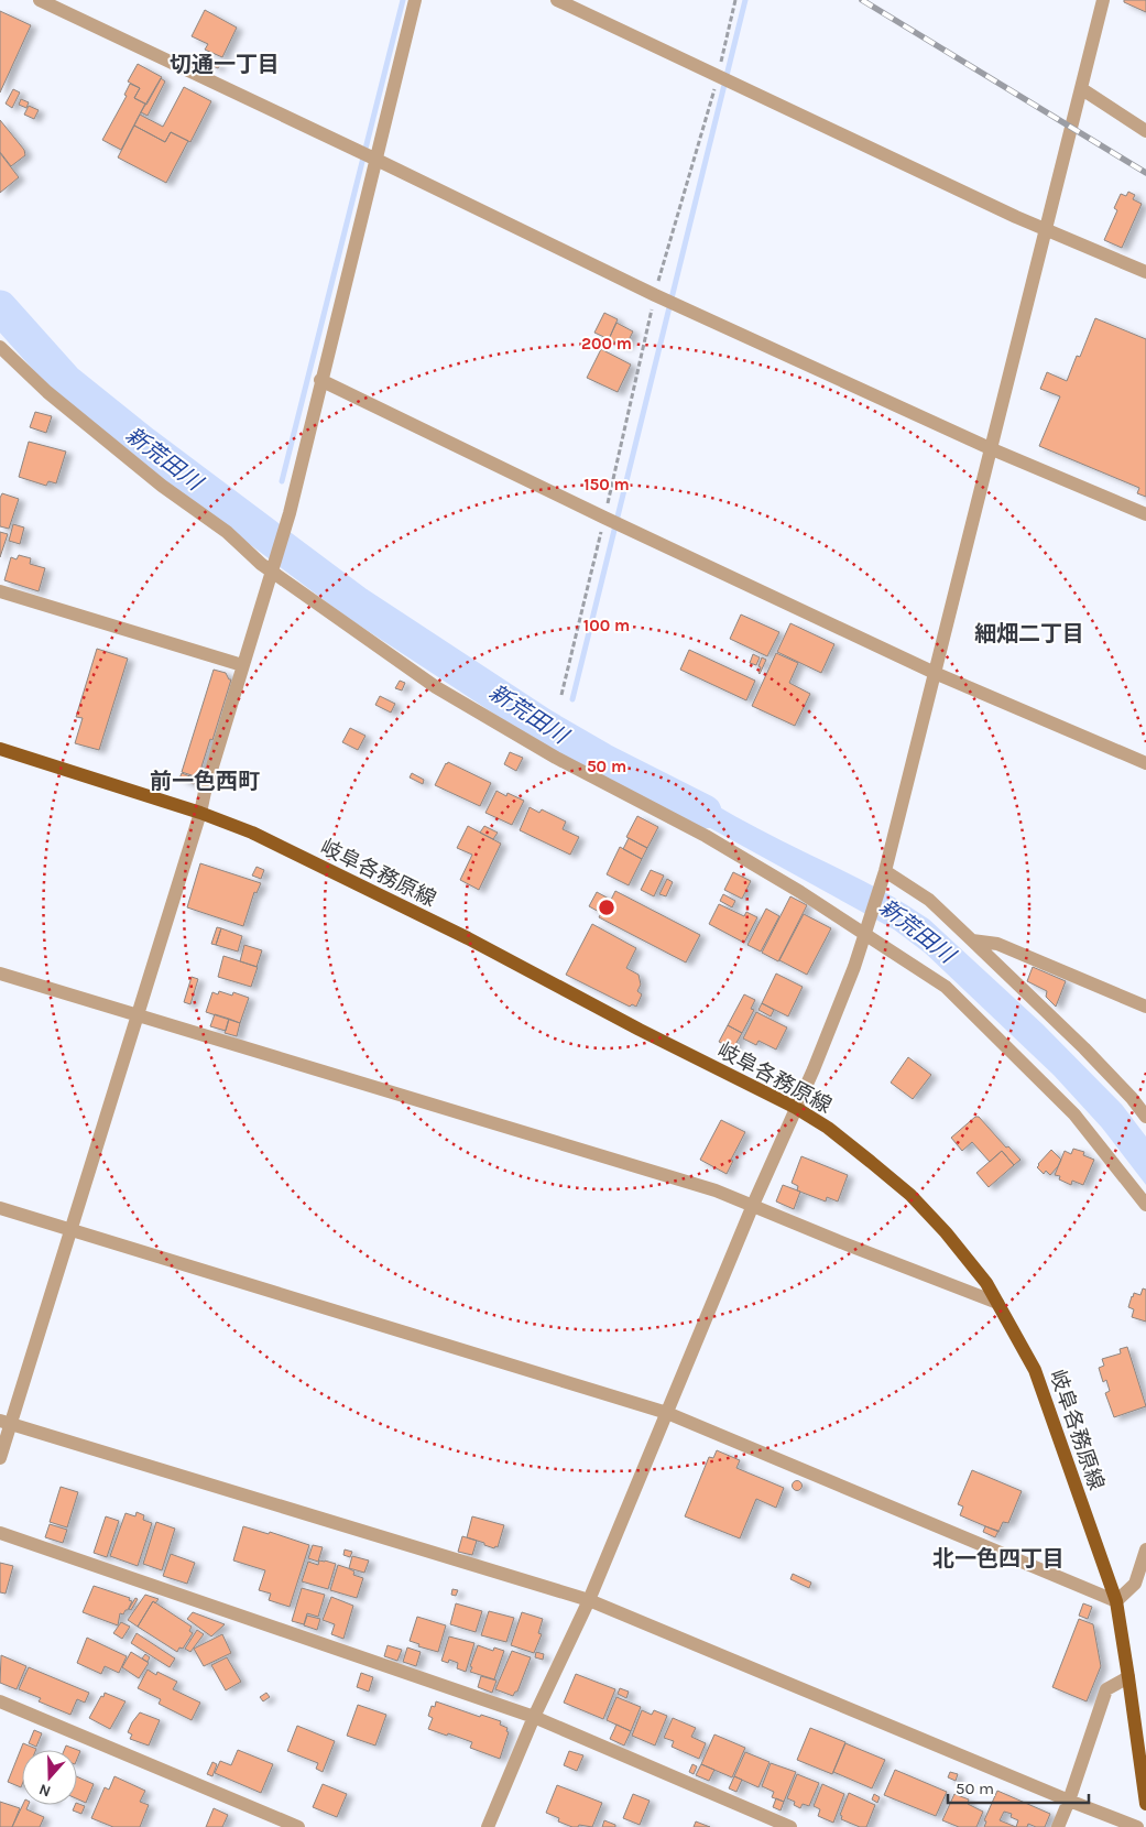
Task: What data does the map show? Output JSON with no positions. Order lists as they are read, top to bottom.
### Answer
{
  "streets": {
    "main road": ["岐阜各務原線"]
  },
  "districts": [
    "切通一丁目",
    "細畑二丁目",
    "前一色西町",
    "北一色四丁目"
  ],
  "water": ["新荒田川"],
  "scale_bar": "50 m",
  "north": "bottom",
  "rings": [
    "200 m",
    "150 m",
    "100 m",
    "50 m"
  ]
}
